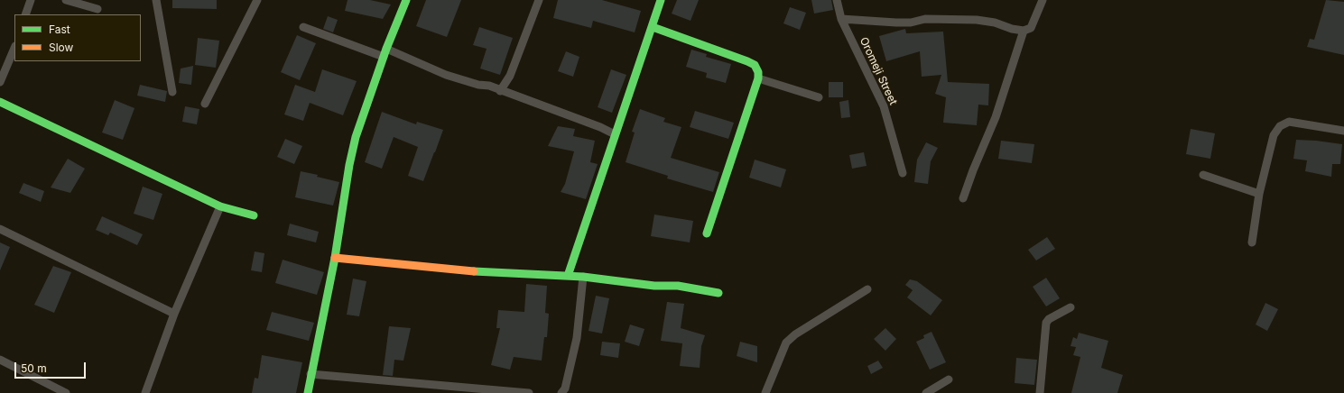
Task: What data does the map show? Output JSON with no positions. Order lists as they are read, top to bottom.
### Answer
{
  "streets": {
    "street": ["Oromeji Street"]
  },
  "legend": ["Fast", "Slow"],
  "scale_bar": "50 m"
}
